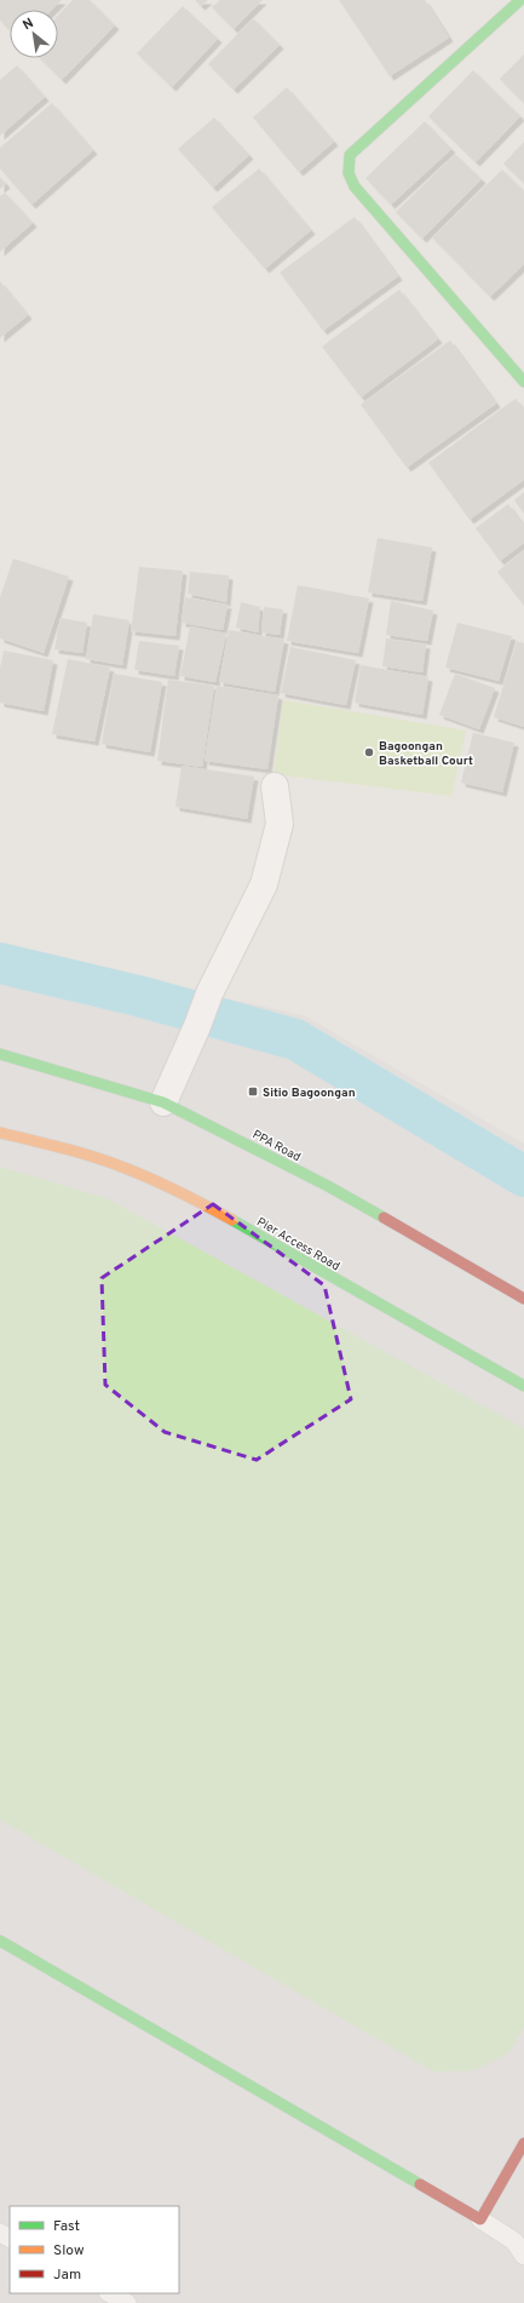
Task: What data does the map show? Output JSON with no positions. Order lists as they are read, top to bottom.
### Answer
{
  "streets": {
    "main road": ["PPA Road", "Pier Access Road"]
  },
  "places": {
    "other": ["Bagoongan Basketball Court"],
    "transit": ["Sitio Bagoongan"]
  },
  "legend": ["Fast", "Slow", "Jam"],
  "north": "top left"
}
